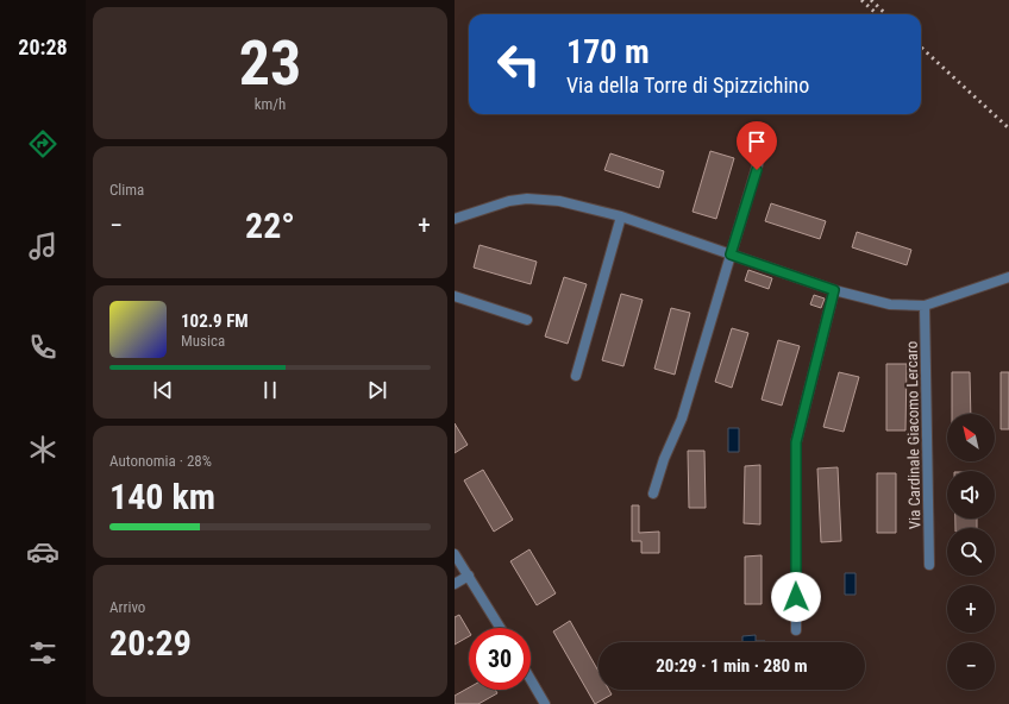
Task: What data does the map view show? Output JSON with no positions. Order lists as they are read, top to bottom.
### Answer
{
  "streets": {
    "street": ["Via Cardinale Giacomo Lercaro"]
  },
  "north": "top left",
  "page": {
    "tabs": "20:28",
    "tile": [
      ["23", "km/h"],
      "Clima",
      ["Autonomia · 28%", "140 km"],
      ["Arrivo", "20:29"]
    ],
    "turn": ["170 m", "Via della Torre di Spizzichino"],
    "heat": ["−", "22°", "+"],
    "song": ["102.9 FM", "Musica"],
    "map_buttons": ["+", "−"],
    "limit": "30",
    "trip": "20:29 · 1 min · 280 m"
  }
}
